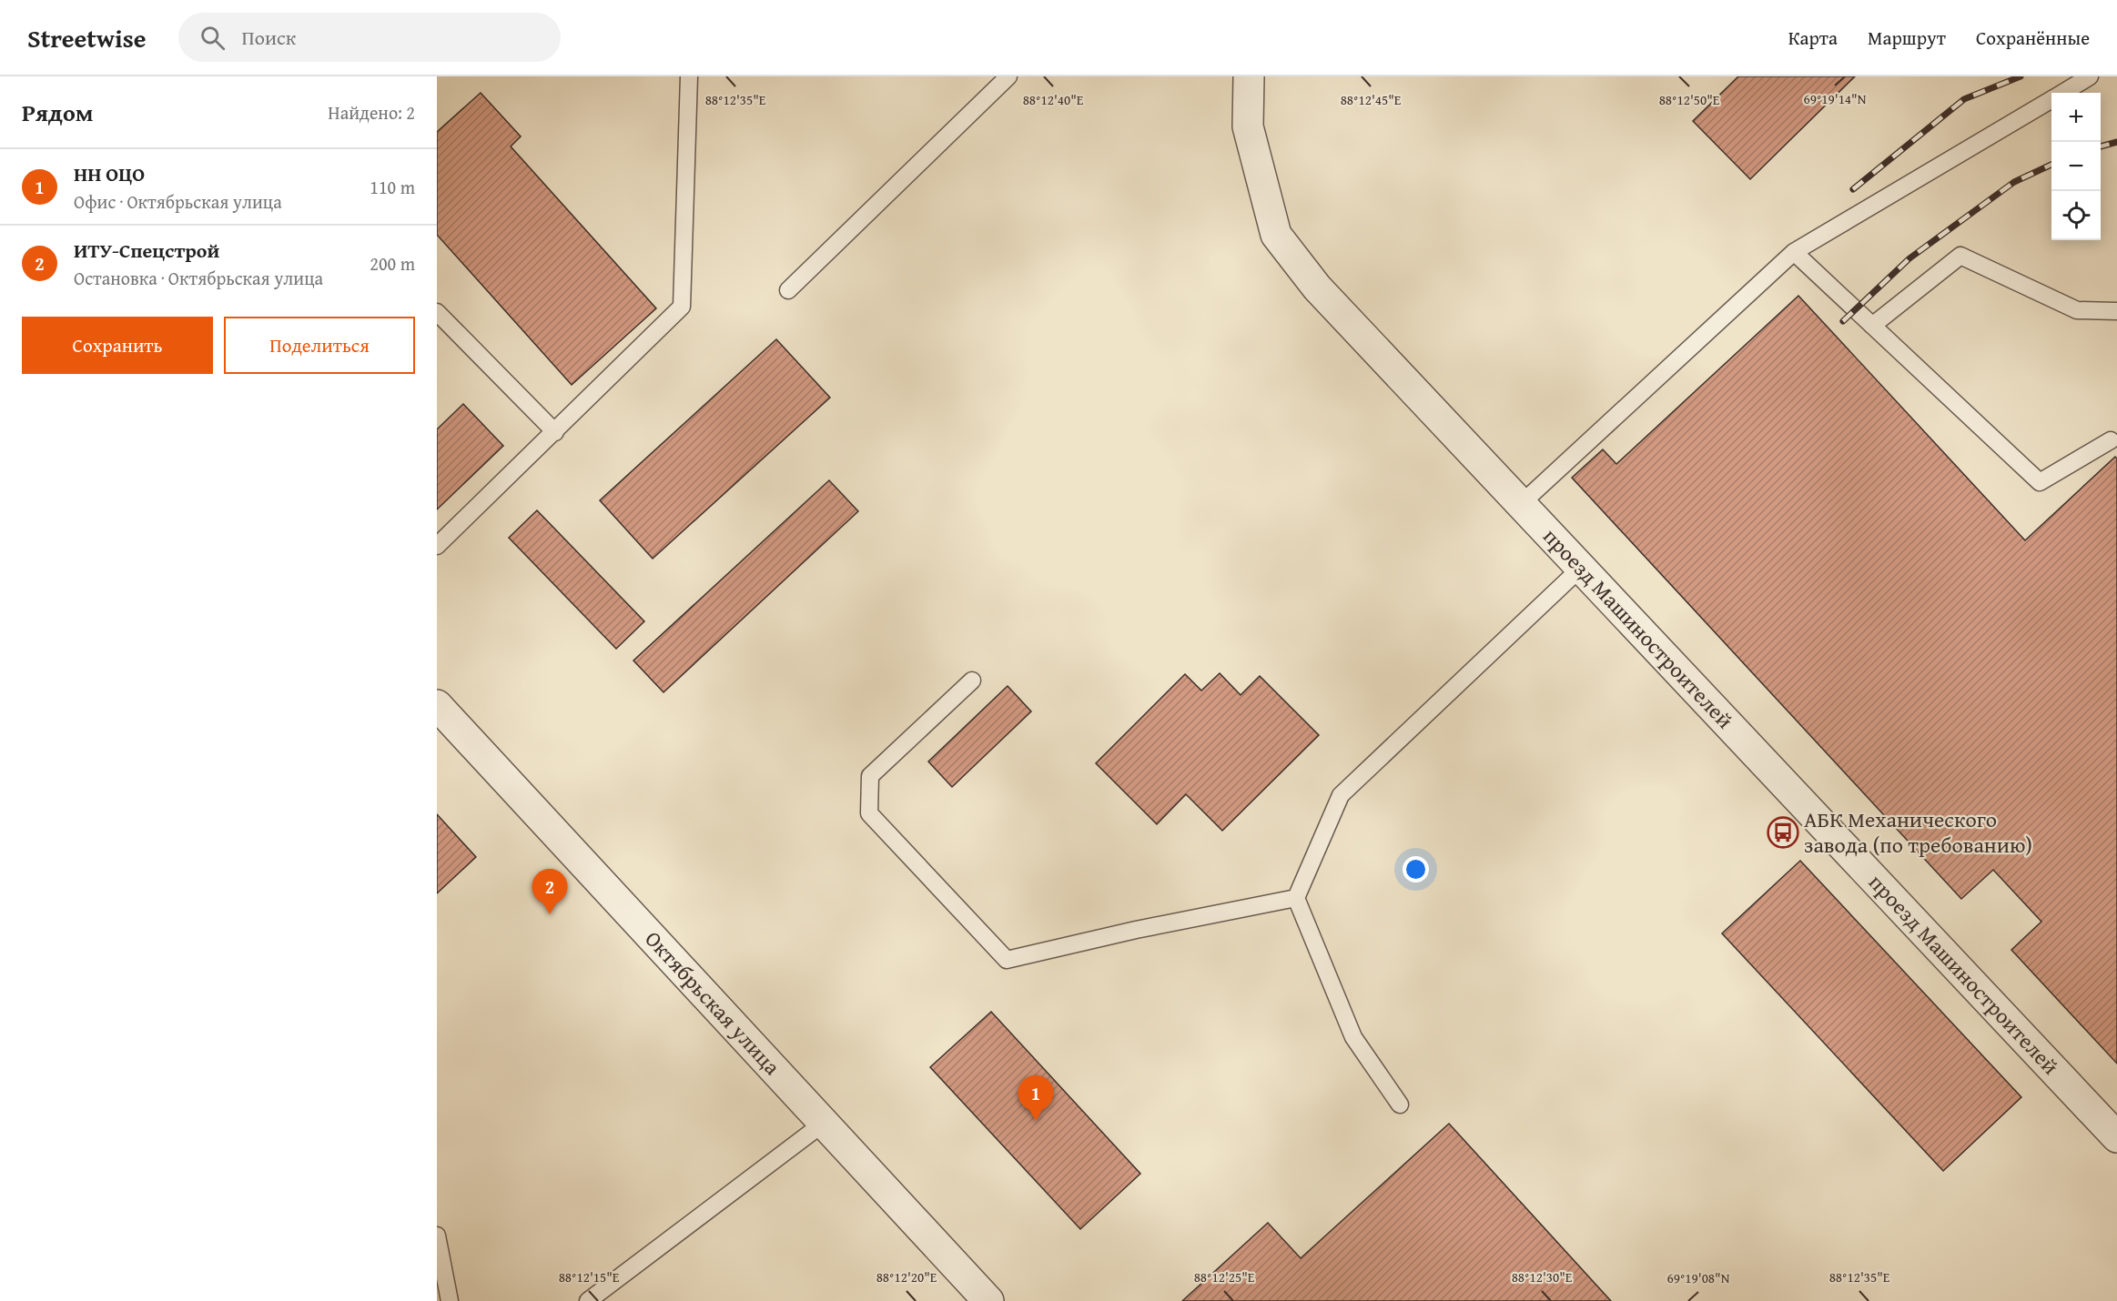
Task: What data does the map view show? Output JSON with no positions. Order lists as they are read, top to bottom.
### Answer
{
  "streets": {
    "street": ["проезд Машиностроителей", "Октябрьская улица"]
  },
  "places": {
    "bus stop": ["АБК Механического завода (по требованию)"]
  },
  "page": {
    "header": "Streetwise",
    "search": "Поиск",
    "nav": ["Карта", "Маршрут", "Сохранённые"],
    "heading": ["Рядом", "Найдено: 2"],
    "map_buttons": ["+", "−"],
    "list": [
      {
        "mark": "1",
        "name": "НН ОЦО",
        "note": "Офис · Октябрьская улица",
        "value": "110 m"
      },
      {
        "mark": "2",
        "name": "ИТУ-Спецстрой",
        "note": "Остановка · Октябрьская улица",
        "value": "200 m"
      }
    ],
    "buttons": ["Сохранить", "Поделиться"],
    "pins": ["2", "1"]
  },
  "coordinates": [
    "69°19'14\"N",
    "88°12'35\"E",
    "88°12'45\"E",
    "88°12'50\"E",
    "88°12'40\"E",
    "88°12'15\"E",
    "88°12'20\"E",
    "88°12'25\"E",
    "88°12'30\"E",
    "69°19'08\"N"
  ]
}
